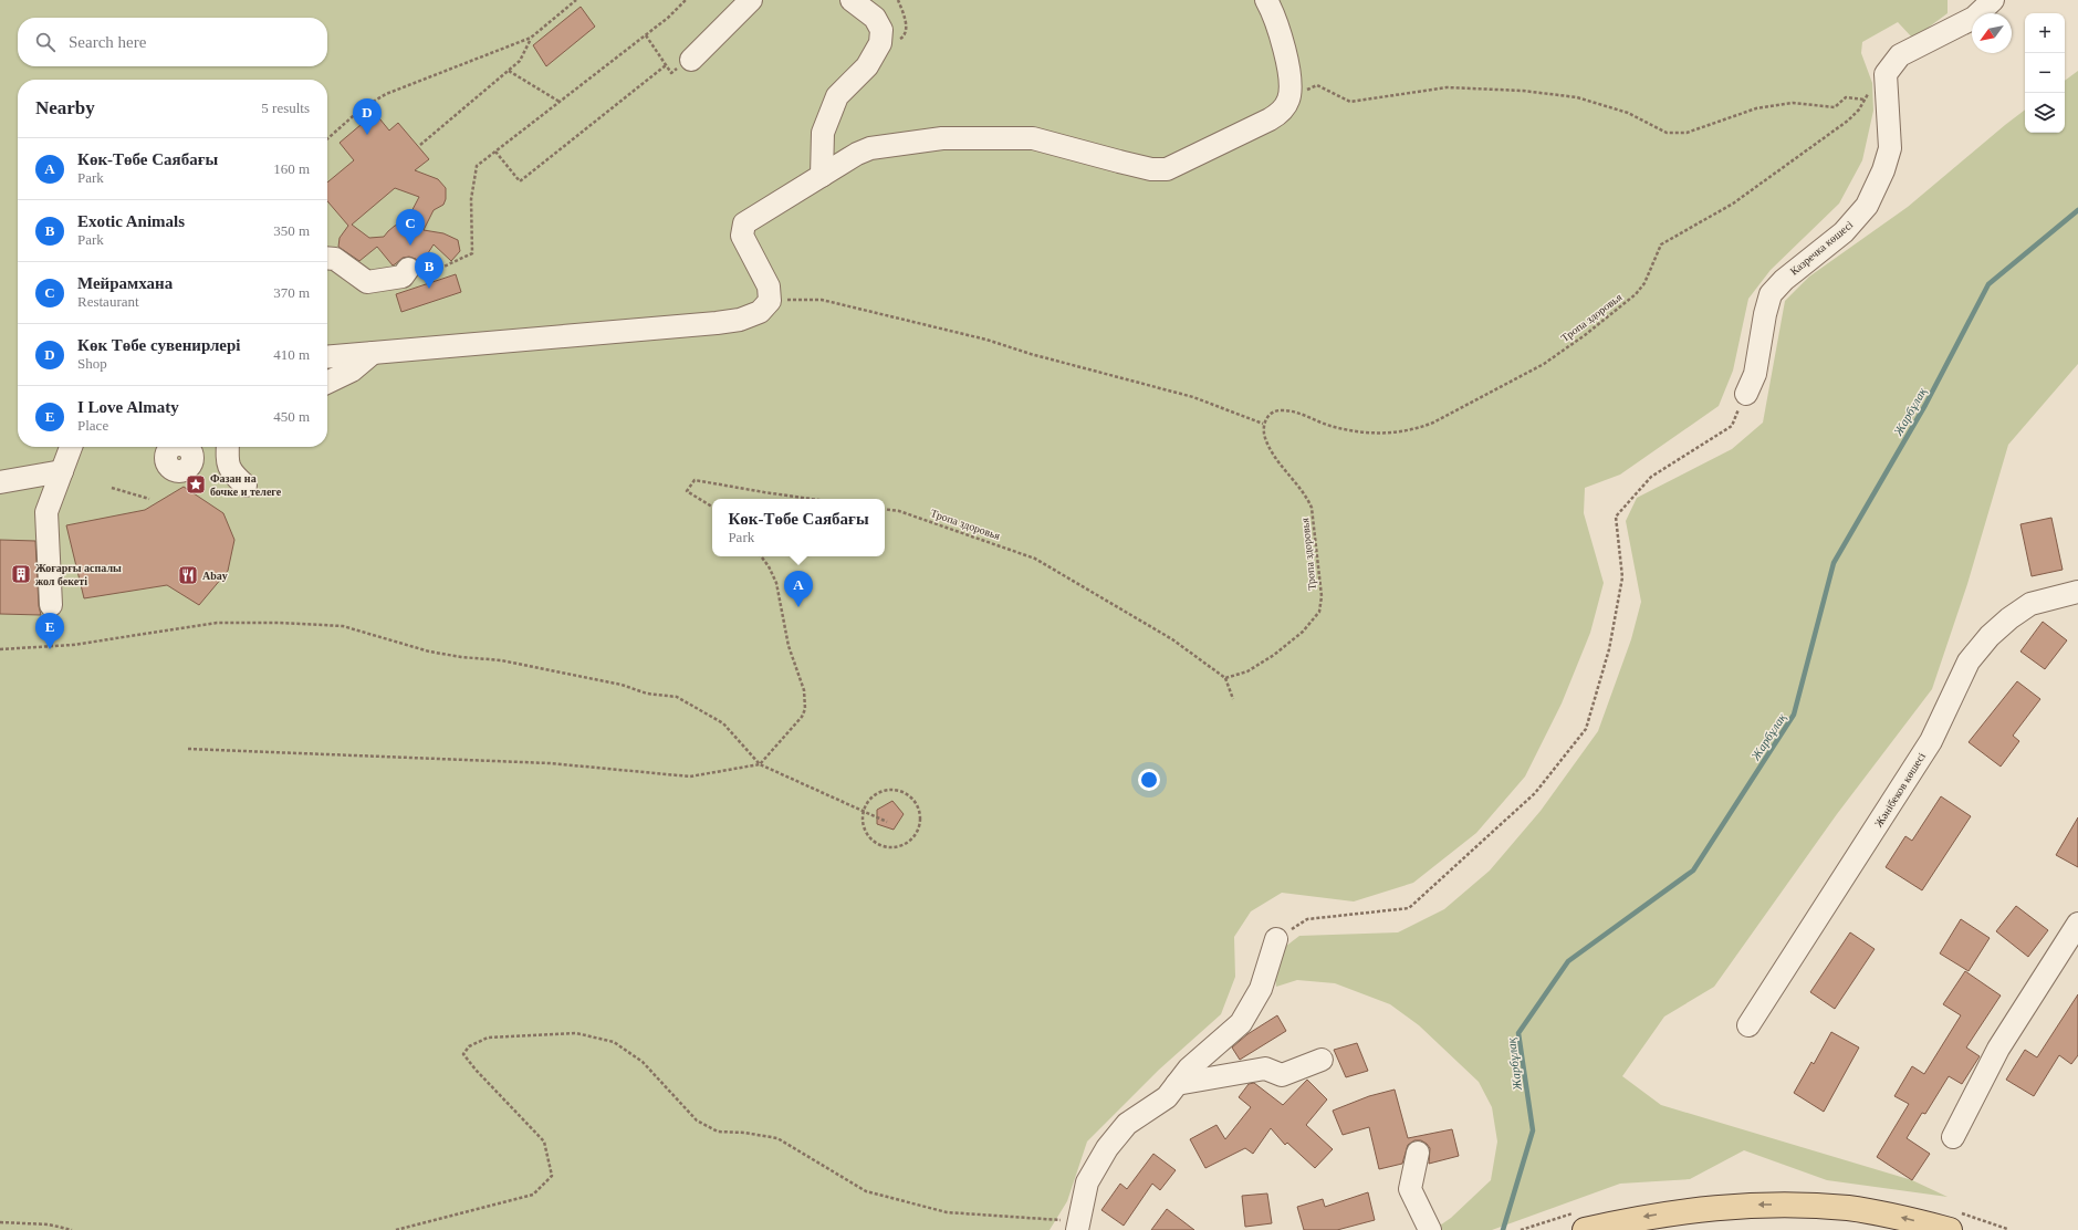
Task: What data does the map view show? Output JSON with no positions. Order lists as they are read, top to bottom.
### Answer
{
  "streets": {
    "street": ["Казречка көшесі", "Жәнібеков көшесі"],
    "path": ["Тропа здоровья"]
  },
  "crossings": [
    ["Казречка көшесі", "Тропа здоровья"]
  ],
  "water": ["Жарбұлақ"],
  "places": {
    "place": ["Фазан на бочке и телеге"],
    "building": ["Жоғарғы аспалы жол бекеті"],
    "restaurant": ["Abay"]
  },
  "north": "bottom left",
  "page": {
    "map_buttons": ["+", "−"],
    "search": "Search here",
    "heading": ["Nearby", "5 results"],
    "pins": [
      "D",
      "C",
      "B",
      "A",
      "E"
    ],
    "list": [
      {
        "mark": "A",
        "name": "Көк-Төбе Саябағы",
        "note": "Park",
        "value": "160 m"
      },
      {
        "mark": "B",
        "name": "Exotic Animals",
        "note": "Park",
        "value": "350 m"
      },
      {
        "mark": "C",
        "name": "Мейрамхана",
        "note": "Restaurant",
        "value": "370 m"
      },
      {
        "mark": "D",
        "name": "Көк Төбе сувенирлері",
        "note": "Shop",
        "value": "410 m"
      },
      {
        "mark": "E",
        "name": "I Love Almaty",
        "note": "Place",
        "value": "450 m"
      }
    ],
    "popup": ["Көк-Төбе Саябағы", "Park"]
  }
}
